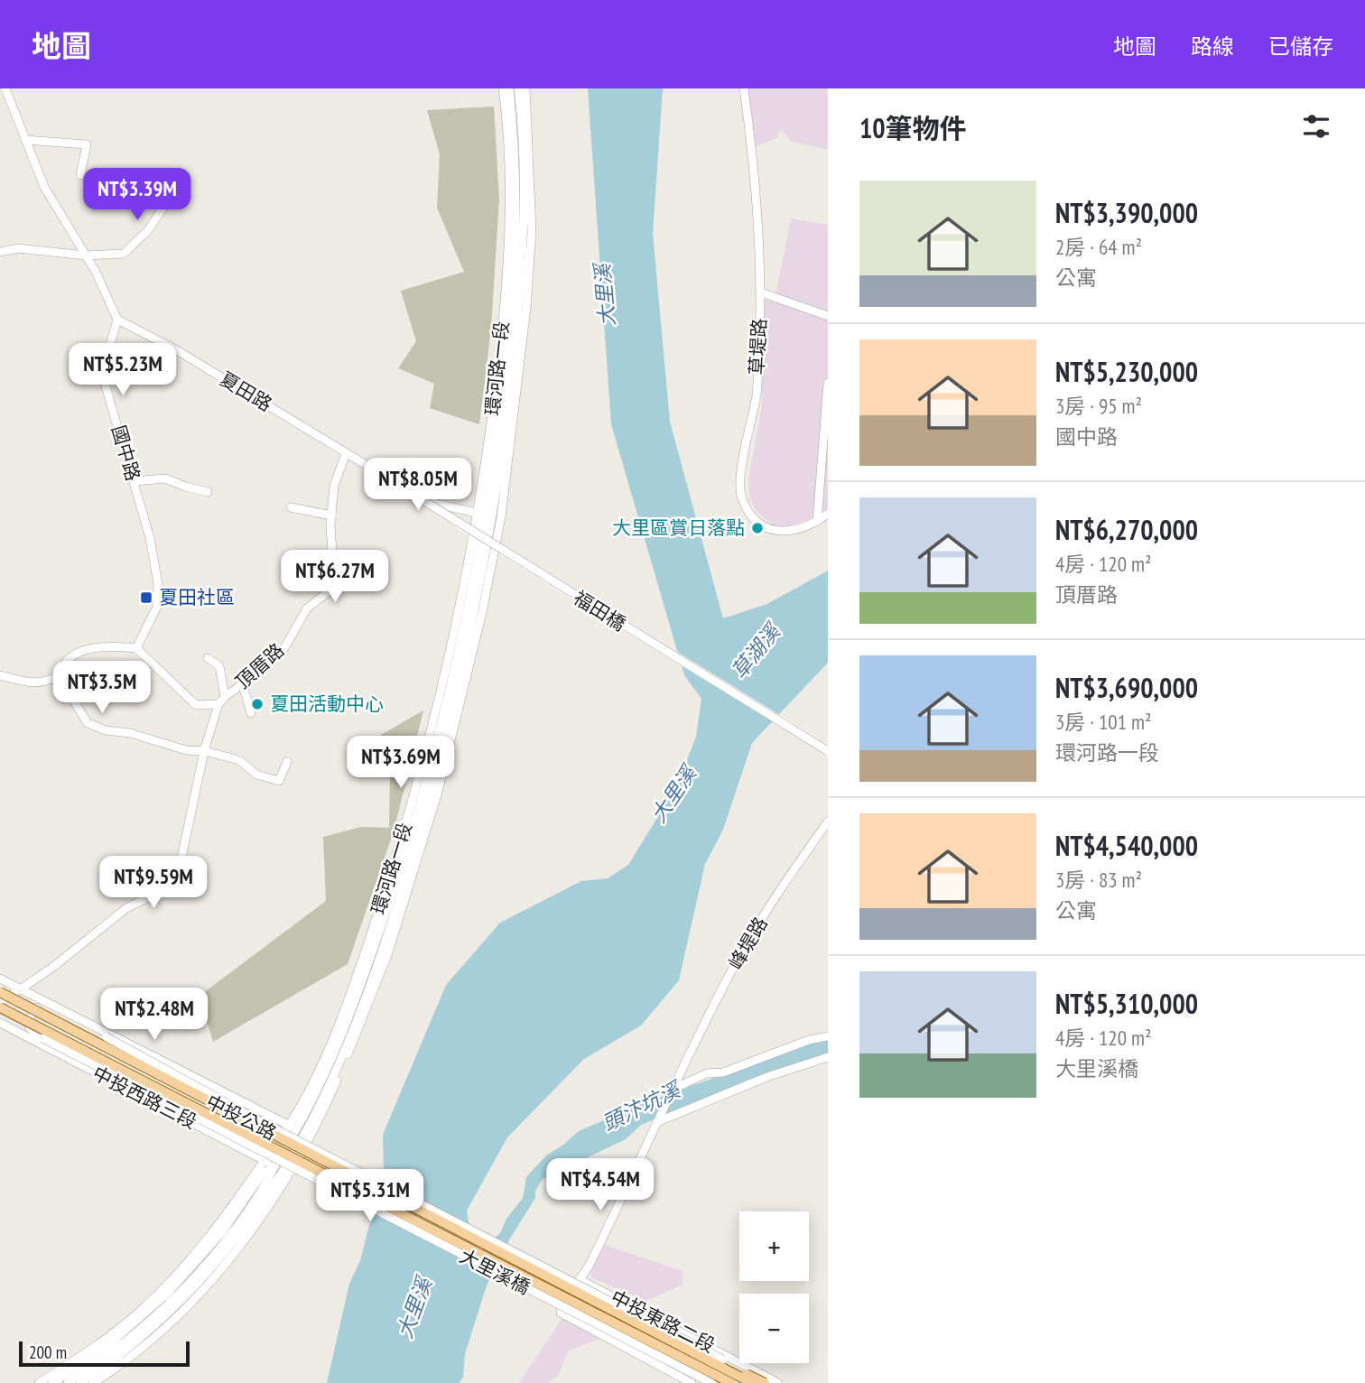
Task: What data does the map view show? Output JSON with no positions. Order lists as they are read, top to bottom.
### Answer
{
  "streets": {
    "main road": ["中投公路"],
    "street": [
      "草堤路",
      "環河路一段",
      "夏田路",
      "國中路",
      "福田橋",
      "頂厝路",
      "峰堤路",
      "中投西路三段",
      "大里溪橋",
      "中投東路二段"
    ]
  },
  "crossings": [
    ["環河路一段", "中投西路三段"],
    ["夏田路", "國中路"],
    ["夏田路", "福田橋"],
    ["夏田路", "頂厝路"],
    ["中投西路三段", "大里溪橋"],
    ["大里溪橋", "中投東路二段"]
  ],
  "water": ["大里溪", "草湖溪", "頭汴坑溪"],
  "places": {
    "other": ["大里區賞日落點", "夏田活動中心"],
    "transit": ["夏田社區"]
  },
  "scale_bar": "200 m",
  "page": {
    "header": "地圖",
    "nav": ["地圖", "路線", "已儲存"],
    "heading": "10筆物件",
    "list": [
      {
        "name": "NT$3,390,000",
        "note": "2房 · 64 m² · 公寓"
      },
      {
        "name": "NT$5,230,000",
        "note": "3房 · 95 m² · 國中路"
      },
      {
        "name": "NT$6,270,000",
        "note": "4房 · 120 m² · 頂厝路"
      },
      {
        "name": "NT$3,690,000",
        "note": "3房 · 101 m² · 環河路一段"
      },
      {
        "name": "NT$4,540,000",
        "note": "3房 · 83 m² · 公寓"
      },
      {
        "name": "NT$5,310,000",
        "note": "4房 · 120 m² · 大里溪橋"
      }
    ],
    "price": [
      "NT$3.39M",
      "NT$5.23M",
      "NT$8.05M",
      "NT$6.27M",
      "NT$3.5M",
      "NT$3.69M",
      "NT$9.59M",
      "NT$2.48M",
      "NT$4.54M",
      "NT$5.31M"
    ],
    "map_buttons": ["+", "−"],
    "scale": "200 m"
  }
}
